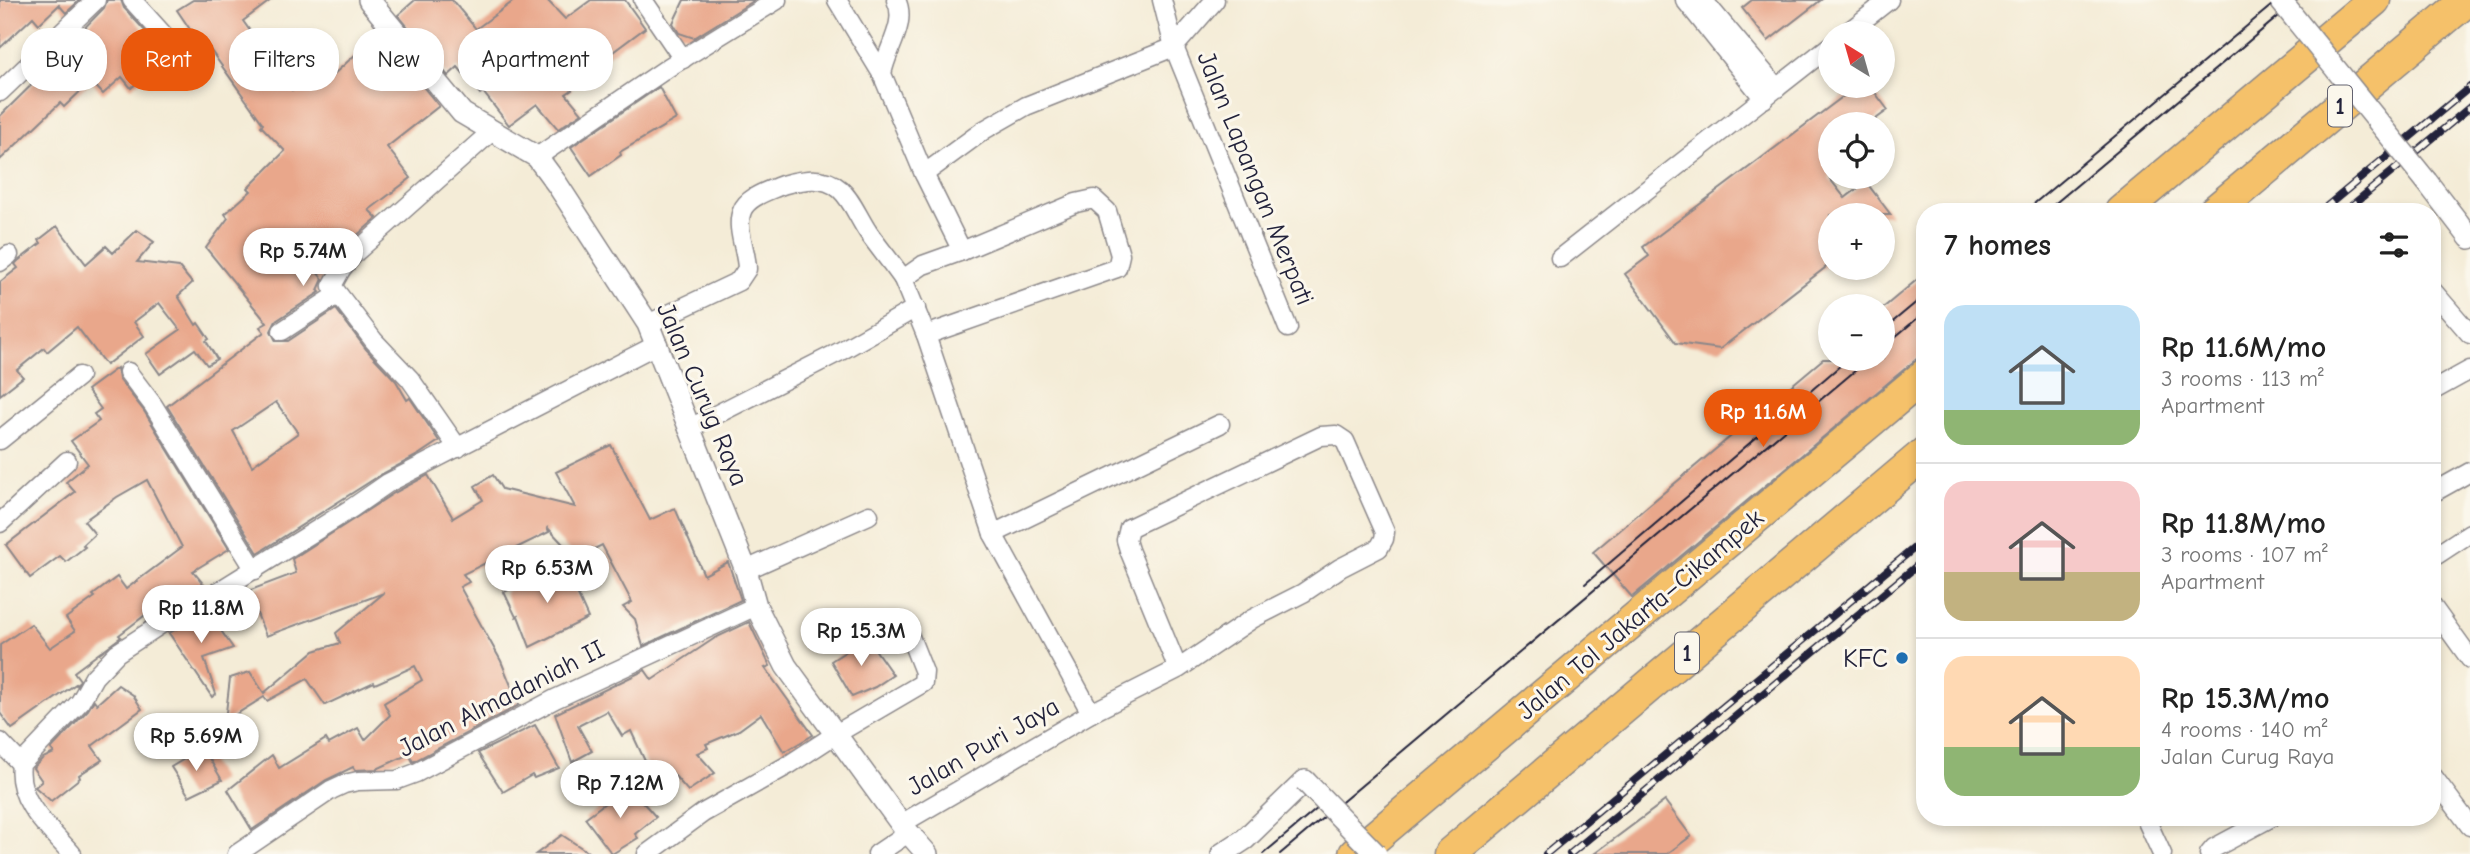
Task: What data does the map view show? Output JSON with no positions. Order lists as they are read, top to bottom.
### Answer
{
  "streets": {
    "highway": ["1", "Jalan Tol Jakarta–Cikampek"],
    "street": [
      "Jalan Lapangan Merpati",
      "Jalan Curug Raya",
      "Jalan Almadaniah II",
      "Jalan Puri Jaya"
    ]
  },
  "crossings": [
    ["Jalan Curug Raya", "Jalan Almadaniah II"],
    ["Jalan Curug Raya", "Jalan Puri Jaya"]
  ],
  "places": ["KFC"],
  "north": "top left",
  "page": {
    "map_buttons": ["+", "−"],
    "chip": [
      "Buy",
      "Rent",
      "Filters",
      "New",
      "Apartment"
    ],
    "heading": "7 homes",
    "price": [
      "Rp 5.74M",
      "Rp 11.6M",
      "Rp 6.53M",
      "Rp 11.8M",
      "Rp 15.3M",
      "Rp 5.69M",
      "Rp 7.12M"
    ],
    "list": [
      {
        "name": "Rp 11.6M/mo",
        "note": "3 rooms · 113 m² · Apartment"
      },
      {
        "name": "Rp 11.8M/mo",
        "note": "3 rooms · 107 m² · Apartment"
      },
      {
        "name": "Rp 15.3M/mo",
        "note": "4 rooms · 140 m² · Jalan Curug Raya"
      }
    ]
  }
}
